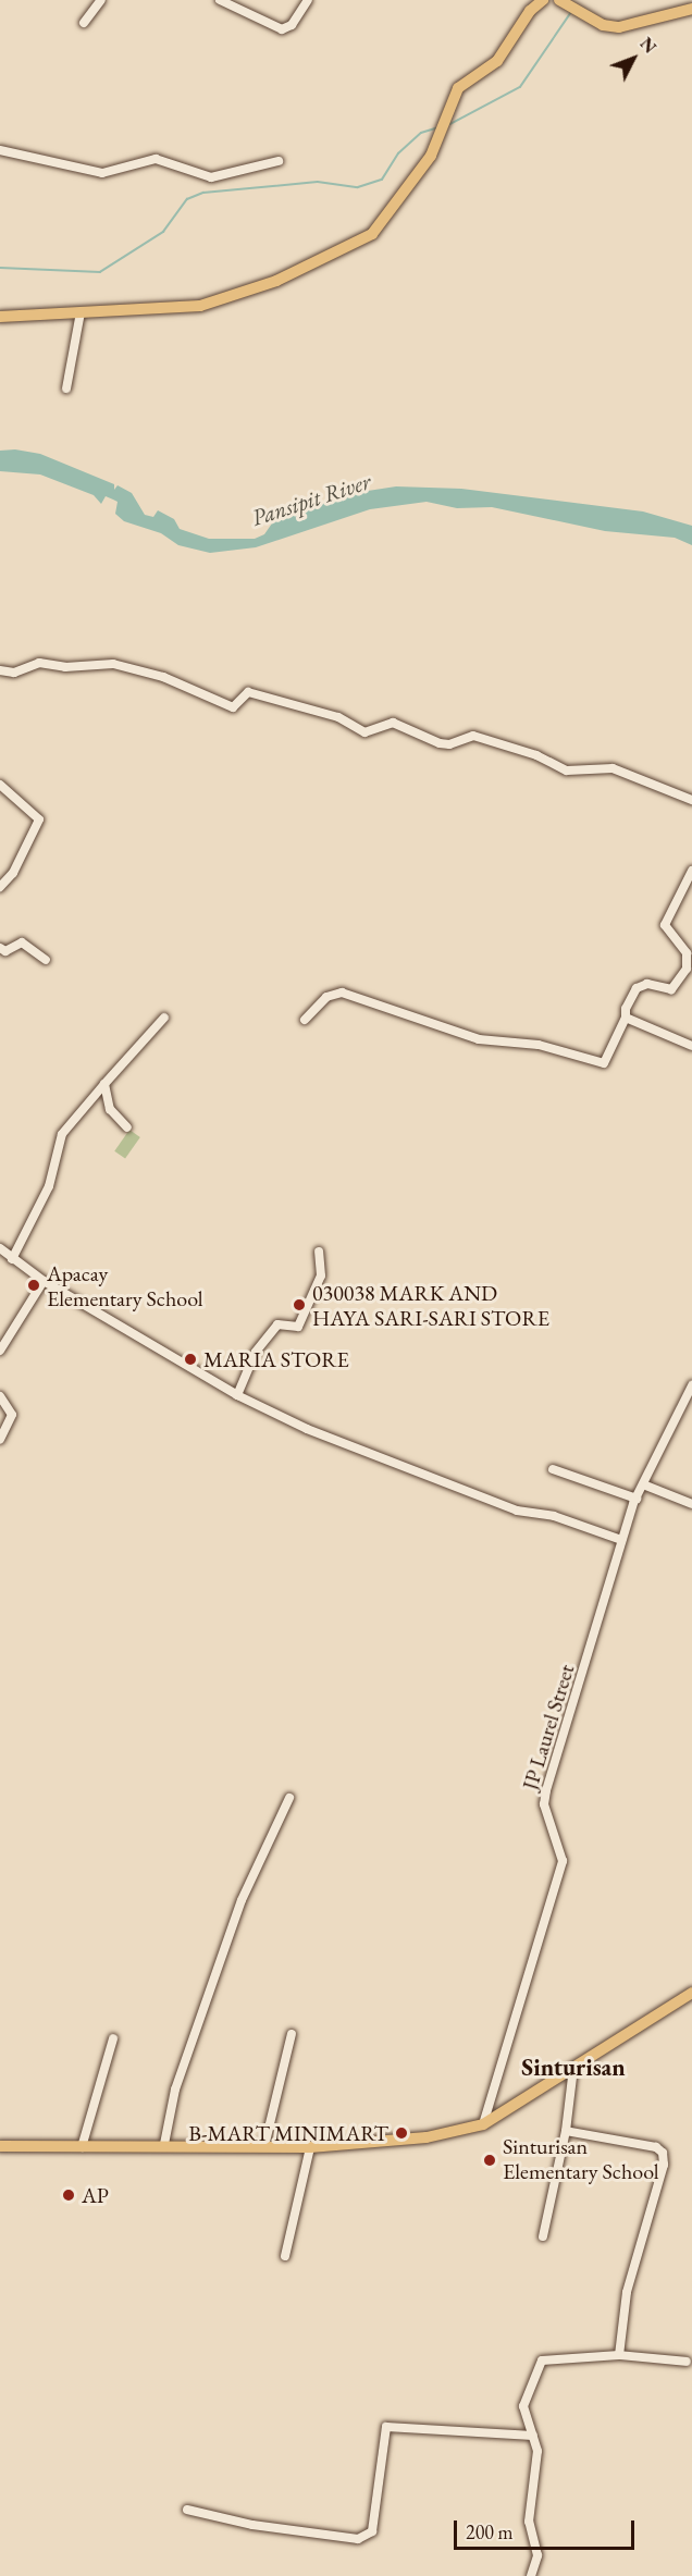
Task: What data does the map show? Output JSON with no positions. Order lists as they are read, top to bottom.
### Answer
{
  "streets": {
    "street": ["JP Laurel Street"]
  },
  "districts": ["Sinturisan"],
  "water": ["Pansipit River"],
  "places": [
    "Apacay Elementary School",
    "030038 MARK AND HAYA SARI-SARI STORE",
    "MARIA STORE",
    "B-MART MINIMART",
    "Sinturisan Elementary School",
    "AP"
  ],
  "scale_bar": "200 m",
  "north": "top right"
}
